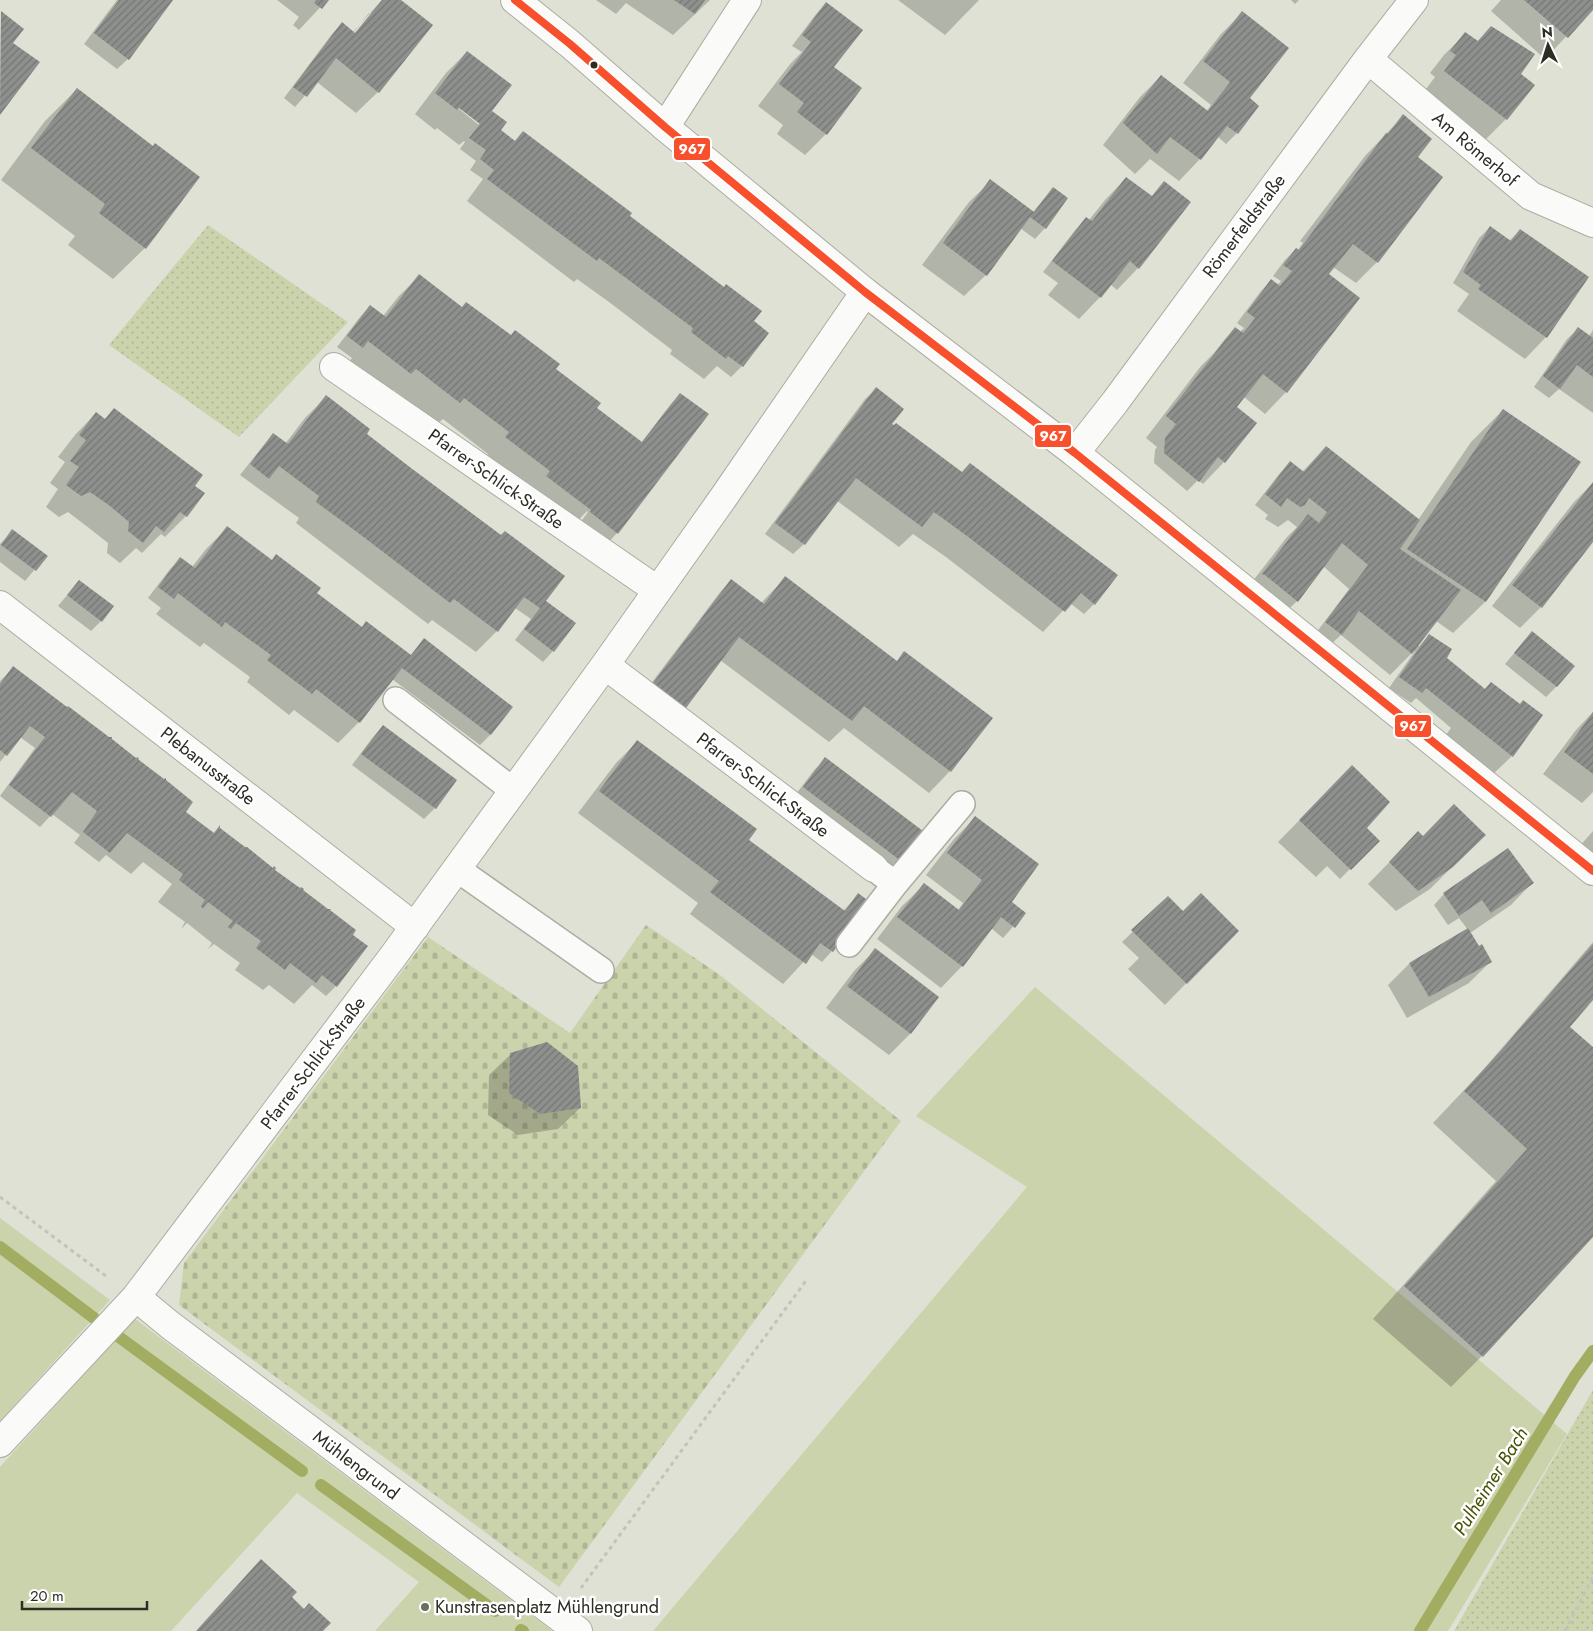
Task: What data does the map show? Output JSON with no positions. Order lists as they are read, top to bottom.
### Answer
{
  "streets": {
    "street": [
      "Am Römerhof",
      "Römerfeldstraße",
      "Pfarrer-Schlick-Straße",
      "Plebanusstraße",
      "Mühlengrund"
    ]
  },
  "crossings": [
    ["Am Römerhof", "Römerfeldstraße"],
    ["Pfarrer-Schlick-Straße", "Plebanusstraße"],
    ["Pfarrer-Schlick-Straße", "Mühlengrund"]
  ],
  "water": ["Pulheimer Bach"],
  "places": ["Kunstrasenplatz Mühlengrund"],
  "lines": ["transit line 967"],
  "scale_bar": "20 m",
  "north": "top"
}
